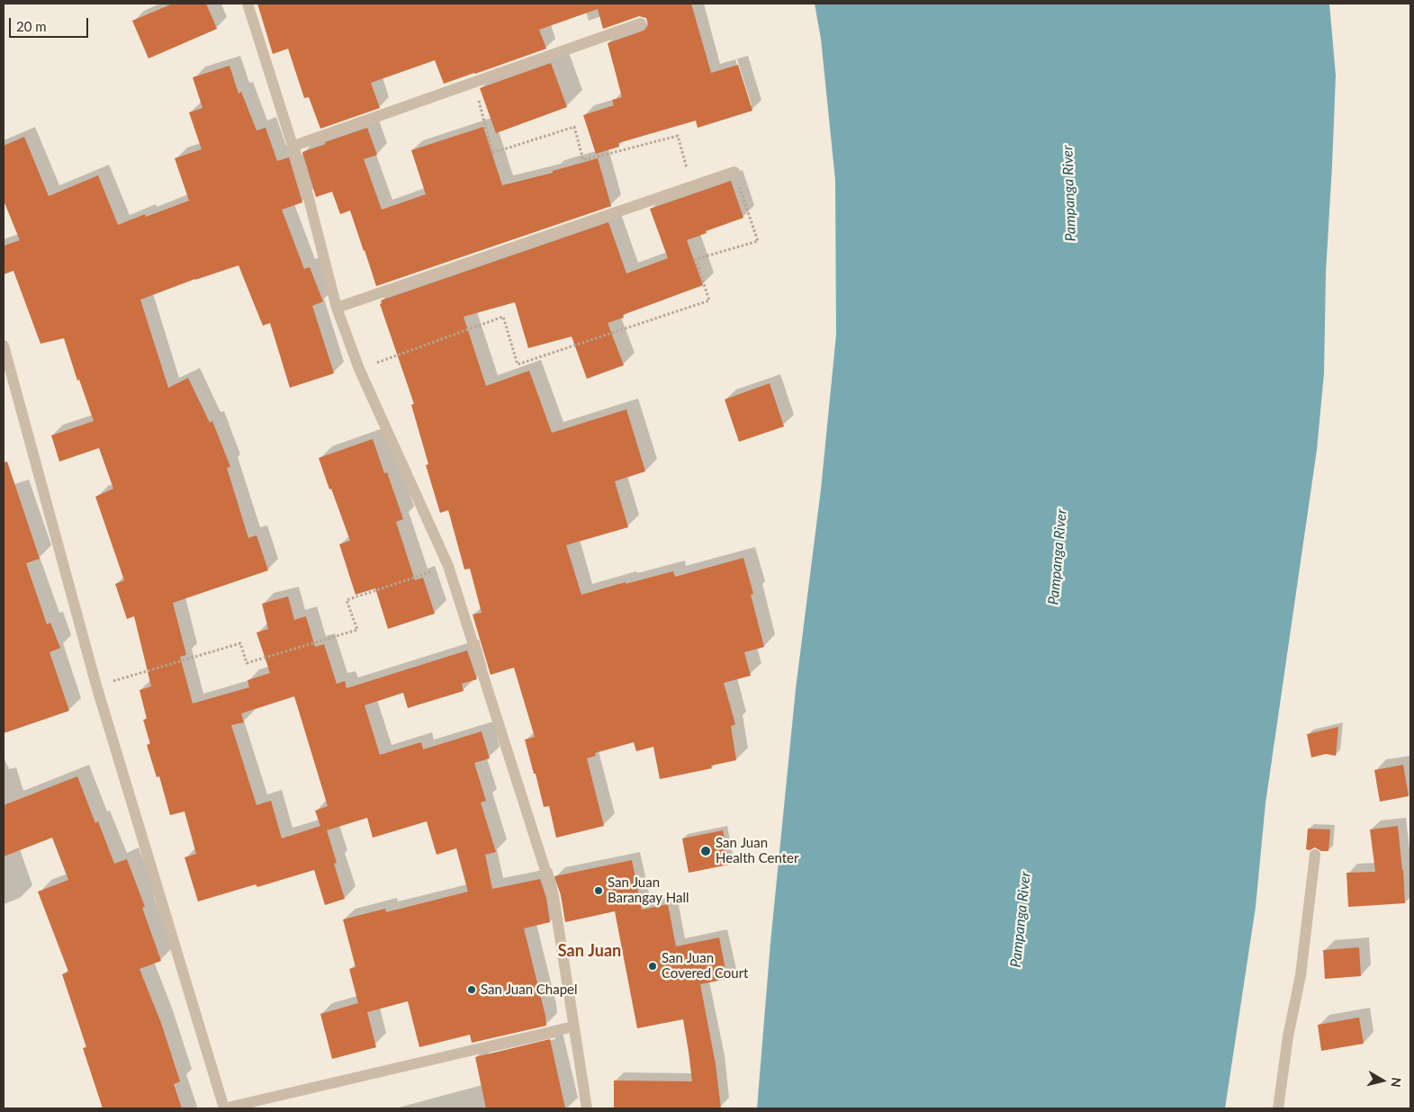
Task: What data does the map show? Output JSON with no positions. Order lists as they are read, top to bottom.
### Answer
{
  "districts": ["San Juan"],
  "water": ["Pampanga River"],
  "places": [
    "San Juan Health Center",
    "San Juan Barangay Hall",
    "San Juan Covered Court",
    "San Juan Chapel"
  ],
  "scale_bar": "20 m",
  "north": "right"
}
